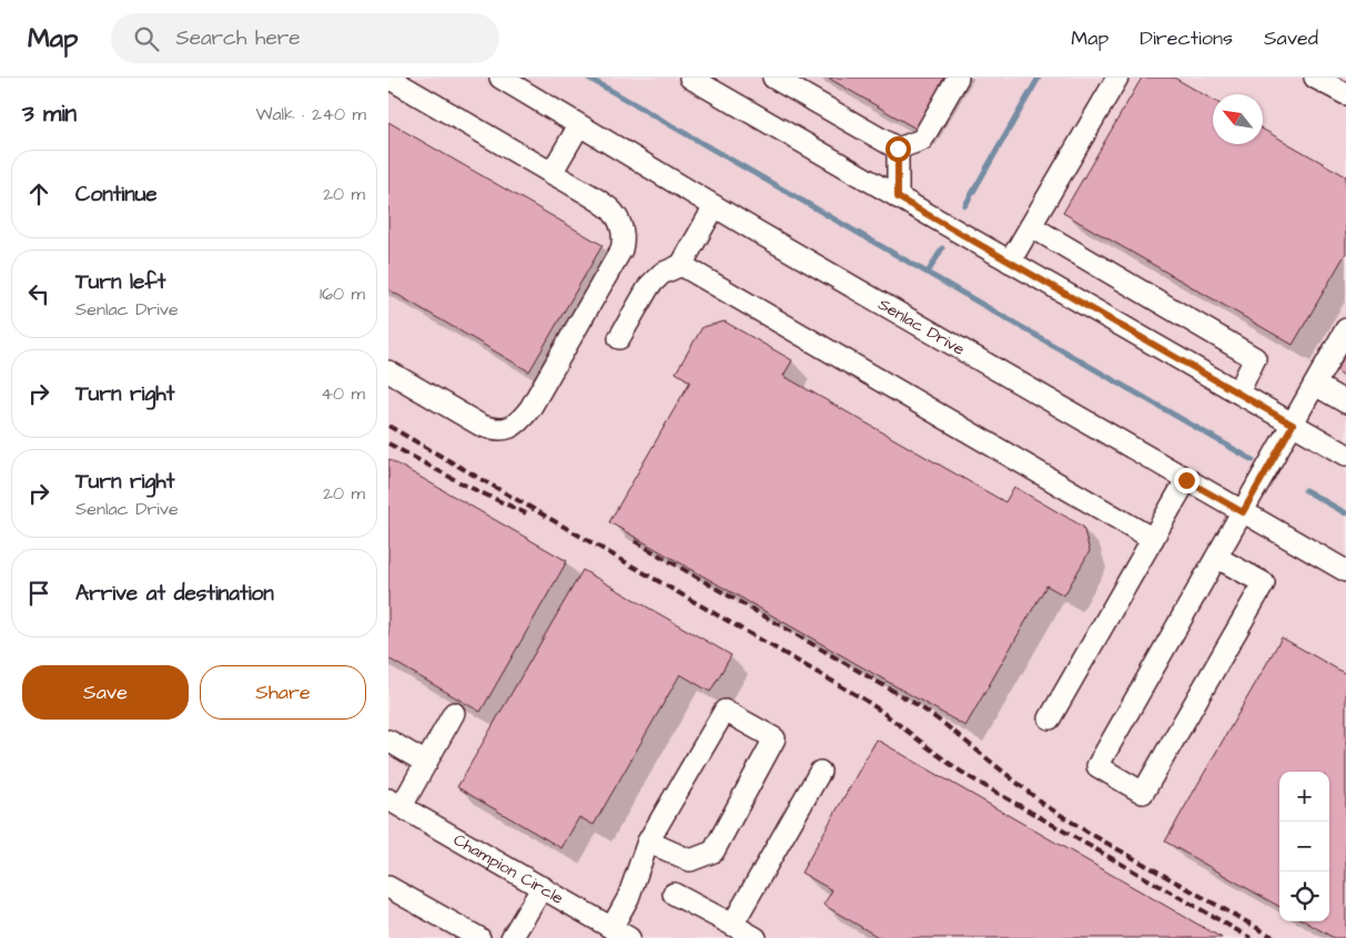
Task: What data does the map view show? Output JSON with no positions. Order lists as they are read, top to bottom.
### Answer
{
  "streets": {
    "street": ["Senlac Drive", "Champion Circle"]
  },
  "north": "top left",
  "page": {
    "header": "Map",
    "search": "Search here",
    "nav": ["Map", "Directions", "Saved"],
    "heading": ["3 min", "Walk · 240 m"],
    "list": [
      ["Continue", "20 m"],
      ["Turn left", "Senlac Drive", "160 m"],
      ["Turn right", "40 m"],
      ["Turn right", "Senlac Drive", "20 m"],
      "Arrive at destination"
    ],
    "buttons": ["Save", "Share"],
    "map_buttons": ["+", "−"]
  }
}
